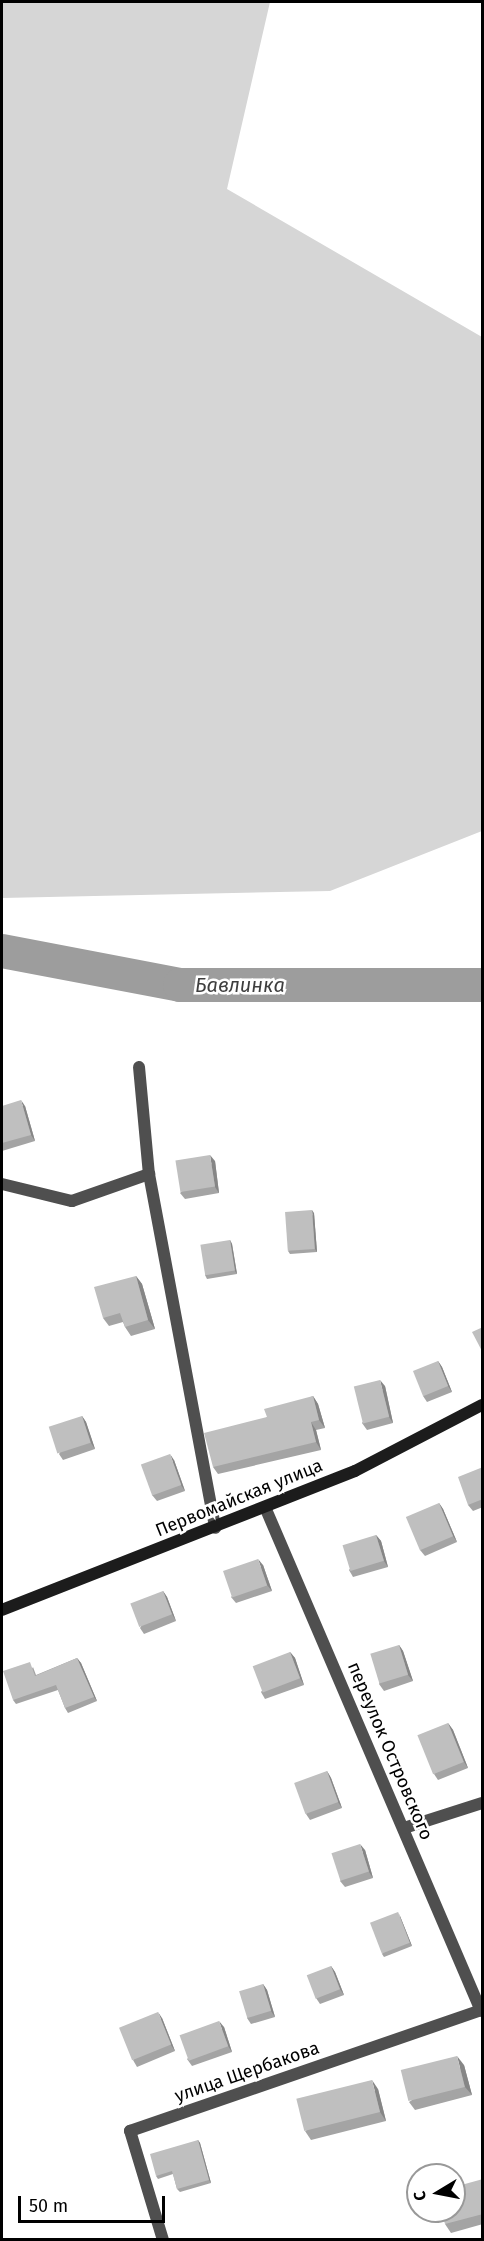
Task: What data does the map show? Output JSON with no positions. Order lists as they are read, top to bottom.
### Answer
{
  "streets": {
    "street": ["Первомайская улица", "переулок Островского", "улица Щербакова"]
  },
  "crossings": [
    ["Первомайская улица", "переулок Островского"],
    ["переулок Островского", "улица Щербакова"]
  ],
  "water": ["Бавлинка"],
  "scale_bar": "50 m",
  "north": "left"
}
